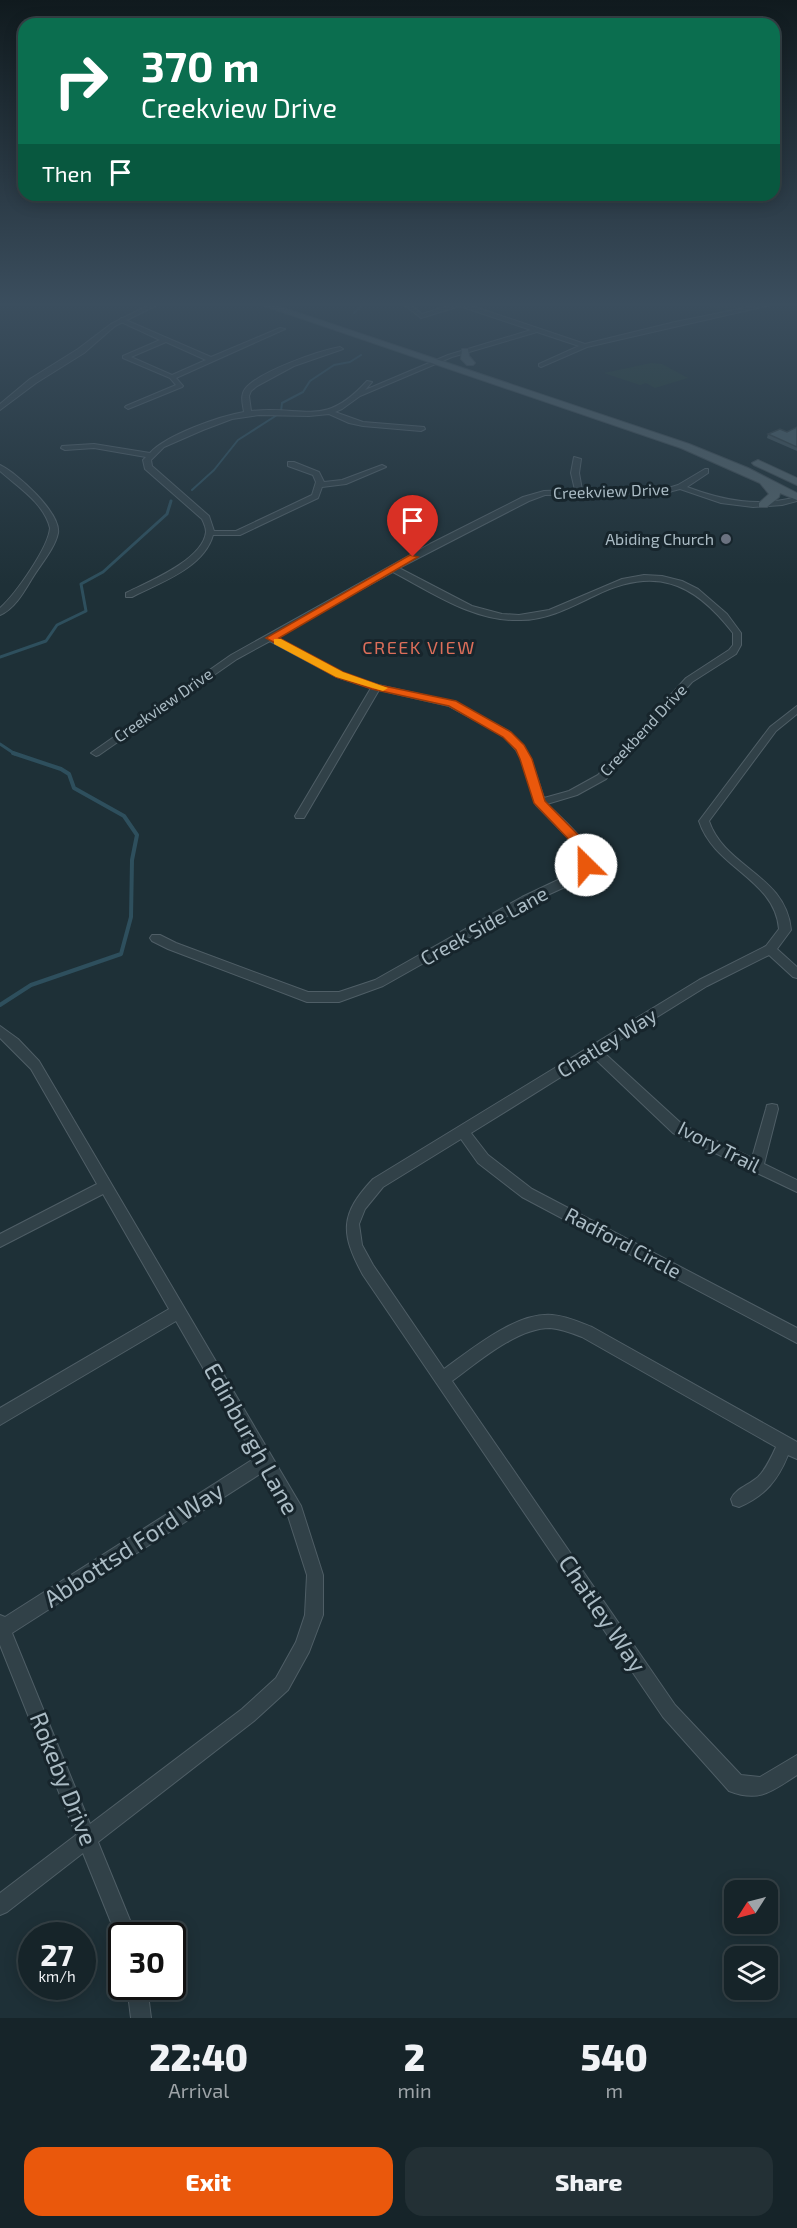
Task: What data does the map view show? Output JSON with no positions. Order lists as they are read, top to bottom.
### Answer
{
  "streets": {
    "street": [
      "Creekview Drive",
      "Creekbend Drive",
      "Creek Side Lane",
      "Chatley Way",
      "Ivory Trail",
      "Radford Circle",
      "Edinburgh Lane",
      "Abbottsd Ford Way",
      "Rokeby Drive"
    ]
  },
  "crossings": [
    ["Creekview Drive", "Creekbend Drive"],
    ["Chatley Way", "Ivory Trail"],
    ["Chatley Way", "Radford Circle"],
    ["Edinburgh Lane", "Abbottsd Ford Way"],
    ["Edinburgh Lane", "Rokeby Drive"],
    ["Abbottsd Ford Way", "Rokeby Drive"]
  ],
  "districts": ["CREEK VIEW"],
  "places": ["Abiding Church"],
  "north": "bottom left",
  "page": {
    "turn": ["370 m", "Creekview Drive"],
    "then": "Then",
    "speed": "27 km/h",
    "limit": "30",
    "eta": [
      "22:40",
      "Arrival",
      "2",
      "min",
      "540",
      "m"
    ],
    "buttons": ["Exit", "Share"]
  }
}
